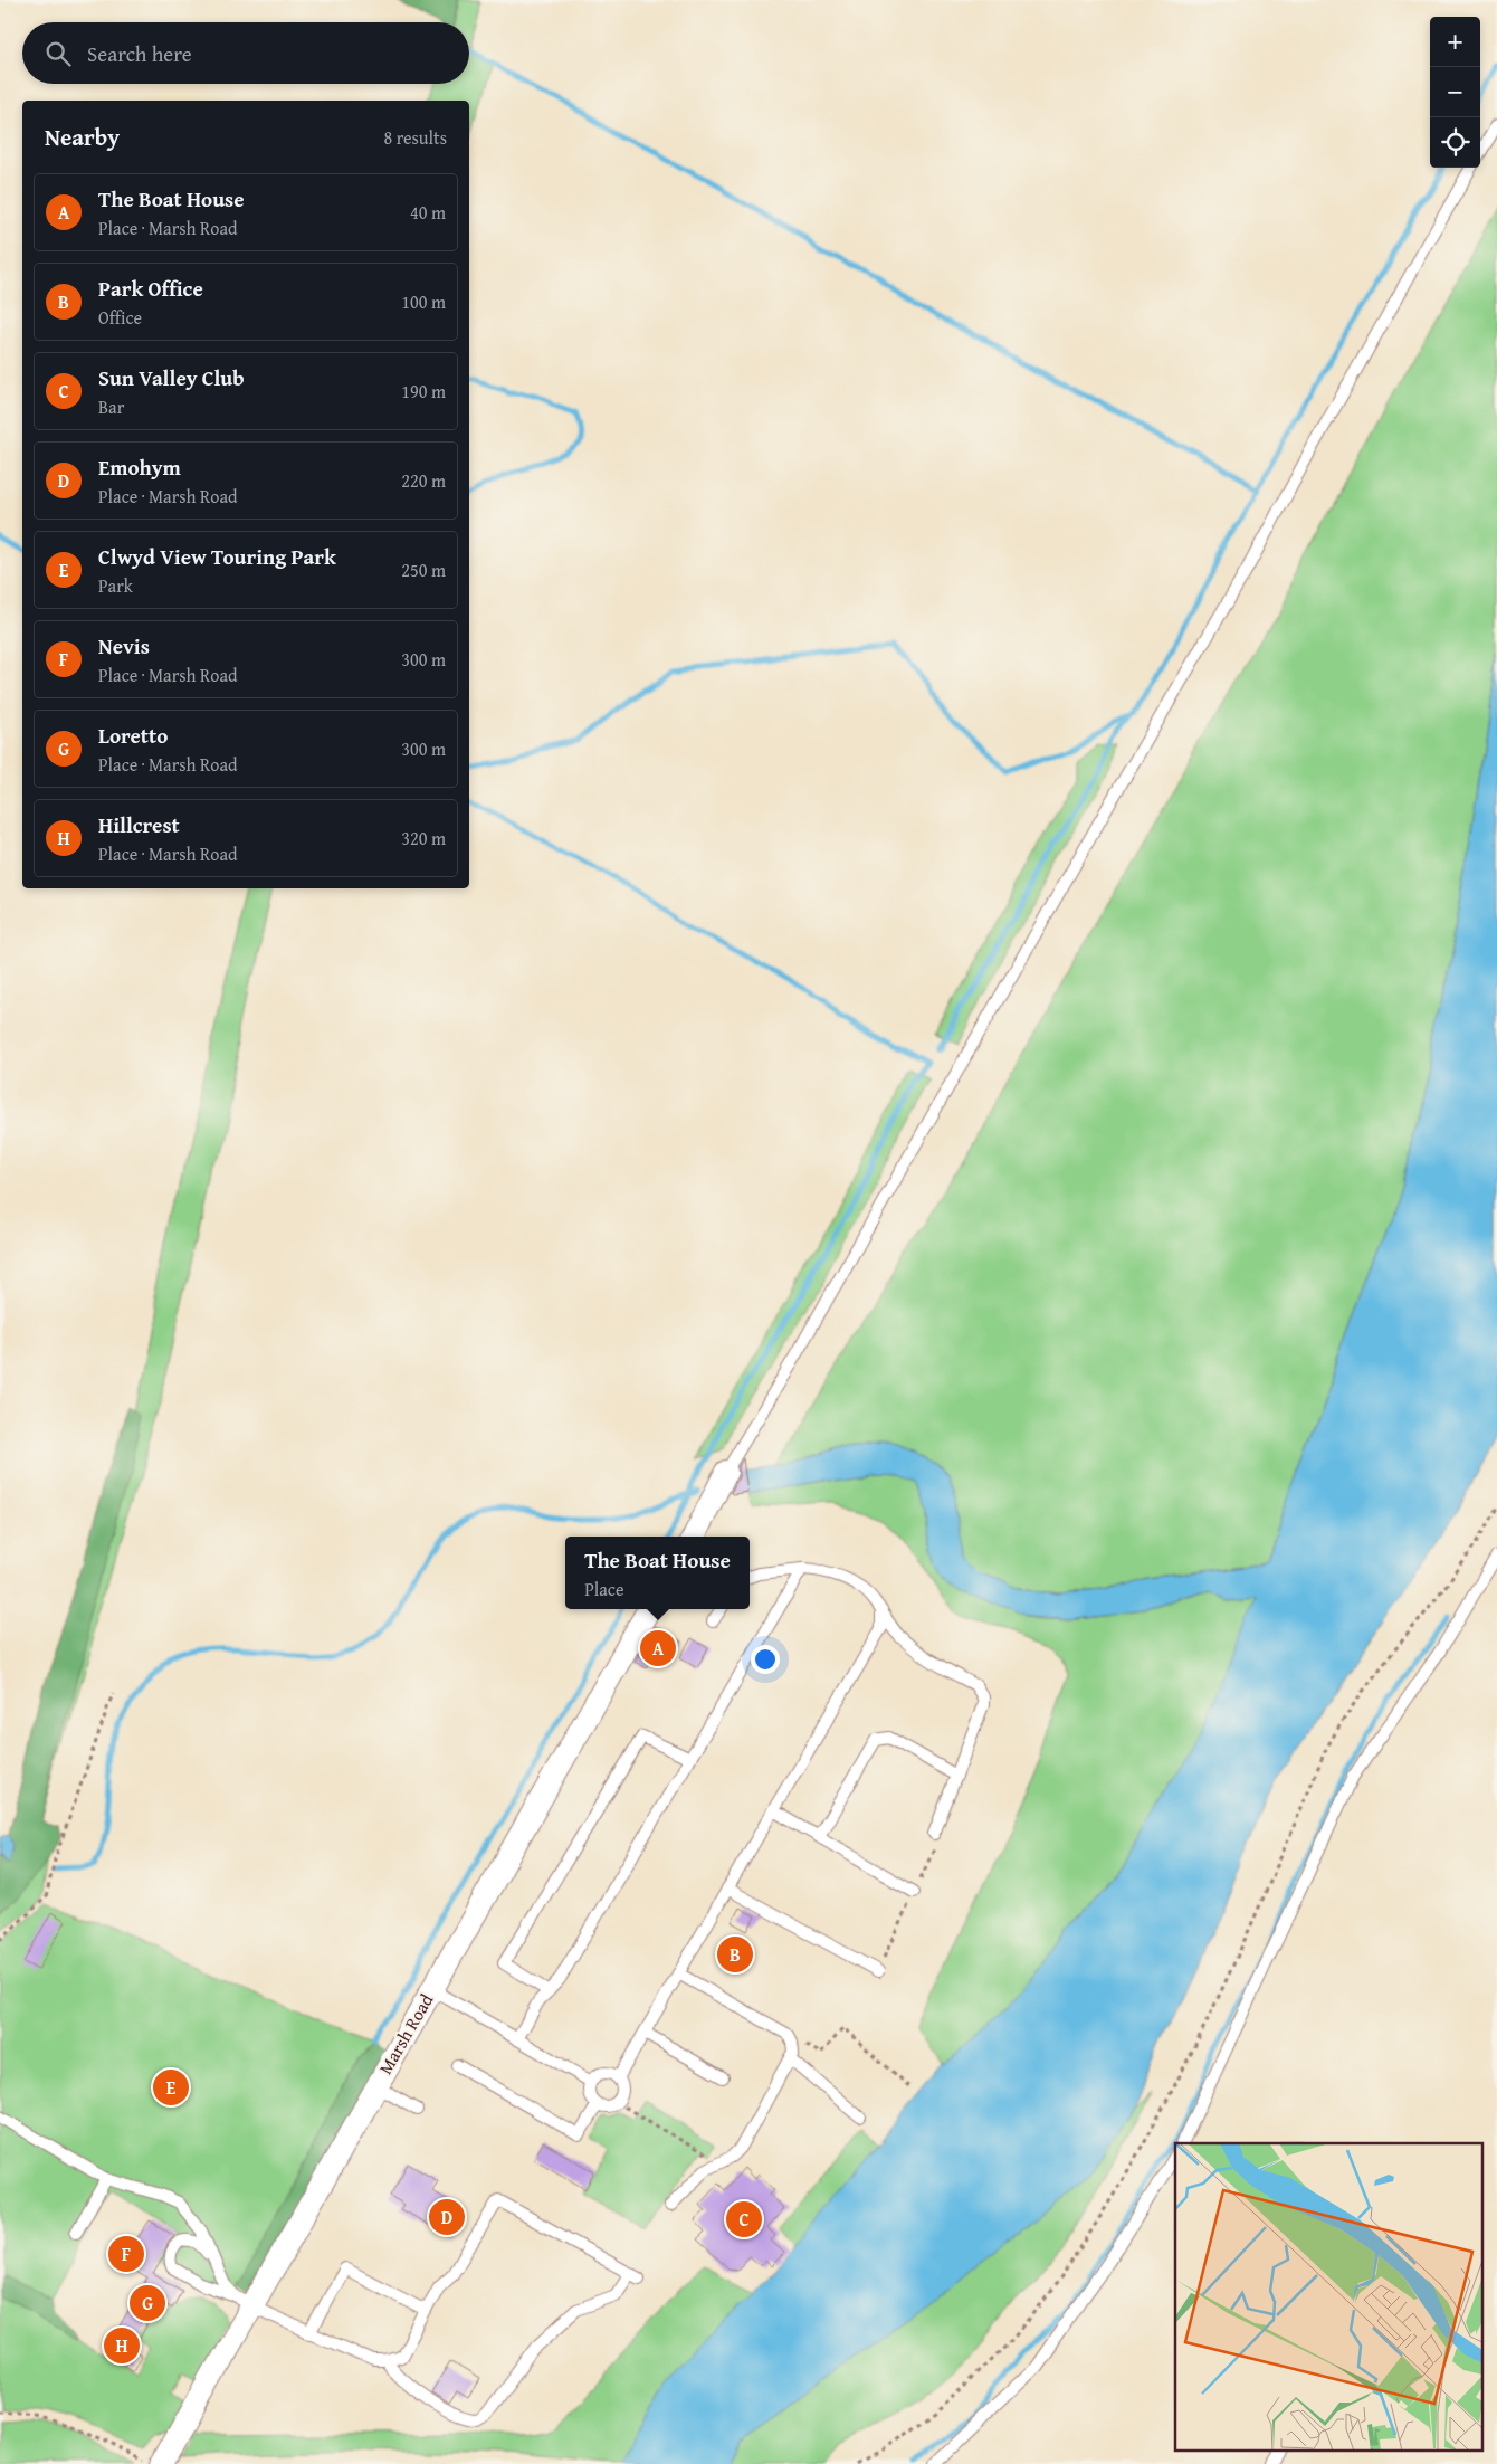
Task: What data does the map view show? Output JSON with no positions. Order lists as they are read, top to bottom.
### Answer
{
  "streets": {
    "street": ["Marsh Road"]
  },
  "page": {
    "map_buttons": ["+", "−"],
    "search": "Search here",
    "heading": ["Nearby", "8 results"],
    "list": [
      {
        "mark": "A",
        "name": "The Boat House",
        "note": "Place · Marsh Road",
        "value": "40 m"
      },
      {
        "mark": "B",
        "name": "Park Office",
        "note": "Office",
        "value": "100 m"
      },
      {
        "mark": "C",
        "name": "Sun Valley Club",
        "note": "Bar",
        "value": "190 m"
      },
      {
        "mark": "D",
        "name": "Emohym",
        "note": "Place · Marsh Road",
        "value": "220 m"
      },
      {
        "mark": "E",
        "name": "Clwyd View Touring Park",
        "note": "Park",
        "value": "250 m"
      },
      {
        "mark": "F",
        "name": "Nevis",
        "note": "Place · Marsh Road",
        "value": "300 m"
      },
      {
        "mark": "G",
        "name": "Loretto",
        "note": "Place · Marsh Road",
        "value": "300 m"
      },
      {
        "mark": "H",
        "name": "Hillcrest",
        "note": "Place · Marsh Road",
        "value": "320 m"
      }
    ],
    "popup": ["The Boat House", "Place"],
    "pins": [
      "A",
      "B",
      "E",
      "D",
      "C",
      "F",
      "G",
      "H"
    ]
  }
}
